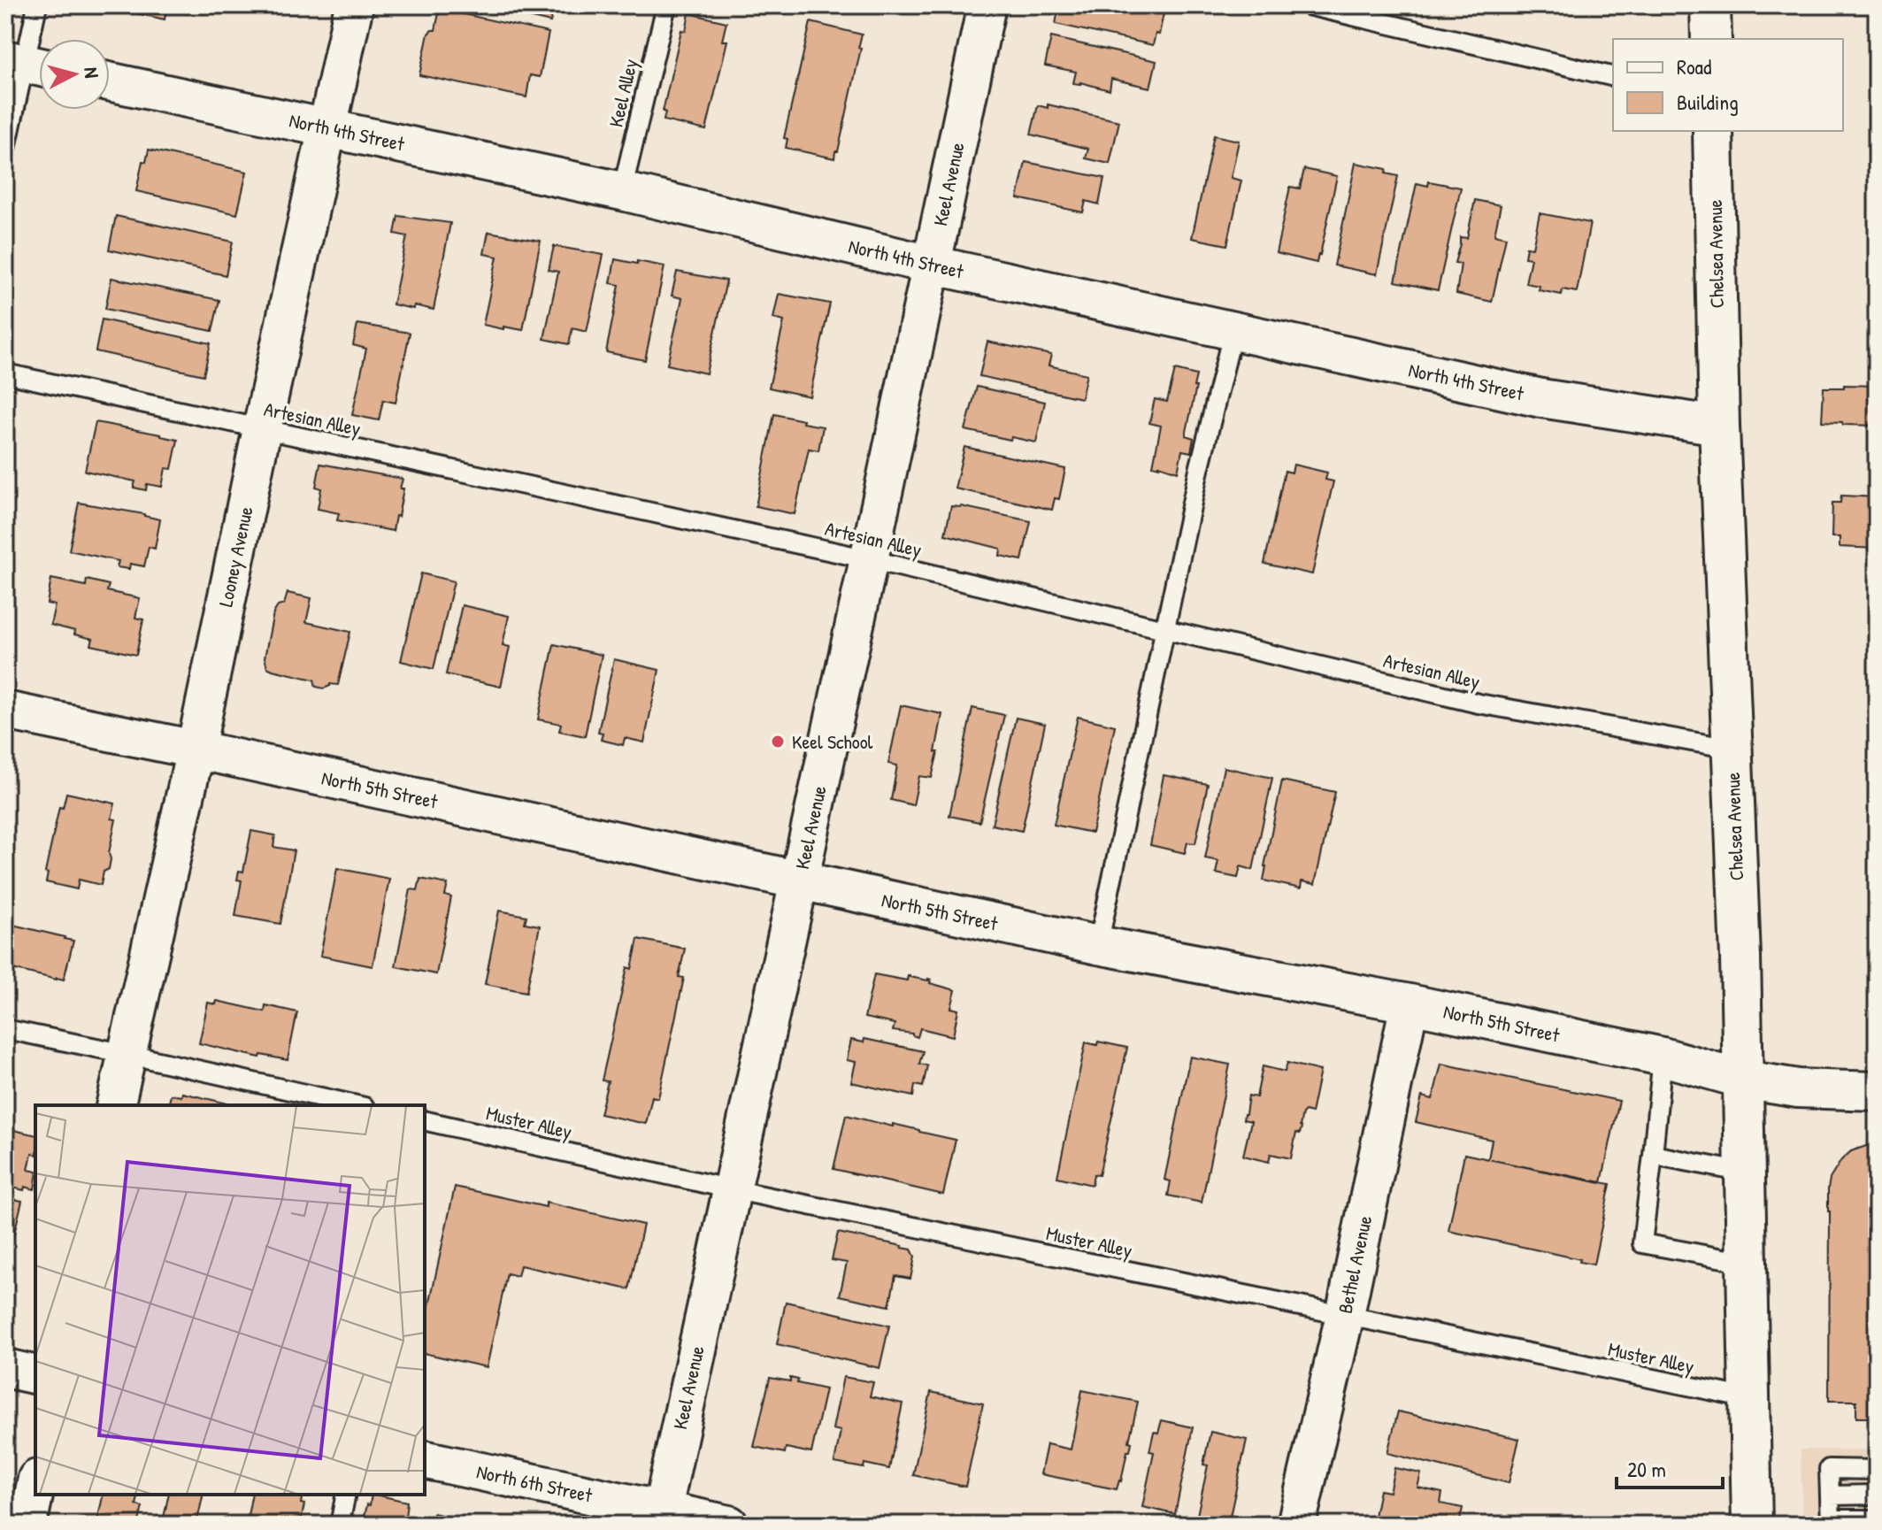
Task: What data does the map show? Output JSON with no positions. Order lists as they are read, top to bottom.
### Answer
{
  "streets": {
    "main road": ["Chelsea Avenue"],
    "street": [
      "North 4th Street",
      "Keel Avenue",
      "Looney Avenue",
      "North 5th Street",
      "Bethel Avenue",
      "North 6th Street"
    ],
    "lane": ["Keel Alley", "Artesian Alley", "Muster Alley"]
  },
  "crossings": [
    ["Keel Alley", "North 4th Street"],
    ["North 4th Street", "Keel Avenue"],
    ["North 4th Street", "Chelsea Avenue"],
    ["North 4th Street", "Looney Avenue"],
    ["Keel Avenue", "Artesian Alley"],
    ["Keel Avenue", "North 5th Street"],
    ["Keel Avenue", "Muster Alley"],
    ["Keel Avenue", "North 6th Street"],
    ["Chelsea Avenue", "Artesian Alley"],
    ["Chelsea Avenue", "North 5th Street"],
    ["Chelsea Avenue", "Muster Alley"],
    ["Artesian Alley", "Looney Avenue"],
    ["Looney Avenue", "North 5th Street"],
    ["North 5th Street", "Bethel Avenue"],
    ["Muster Alley", "Bethel Avenue"]
  ],
  "places": ["Keel School"],
  "legend": ["Road", "Building"],
  "scale_bar": "20 m",
  "north": "right"
}
